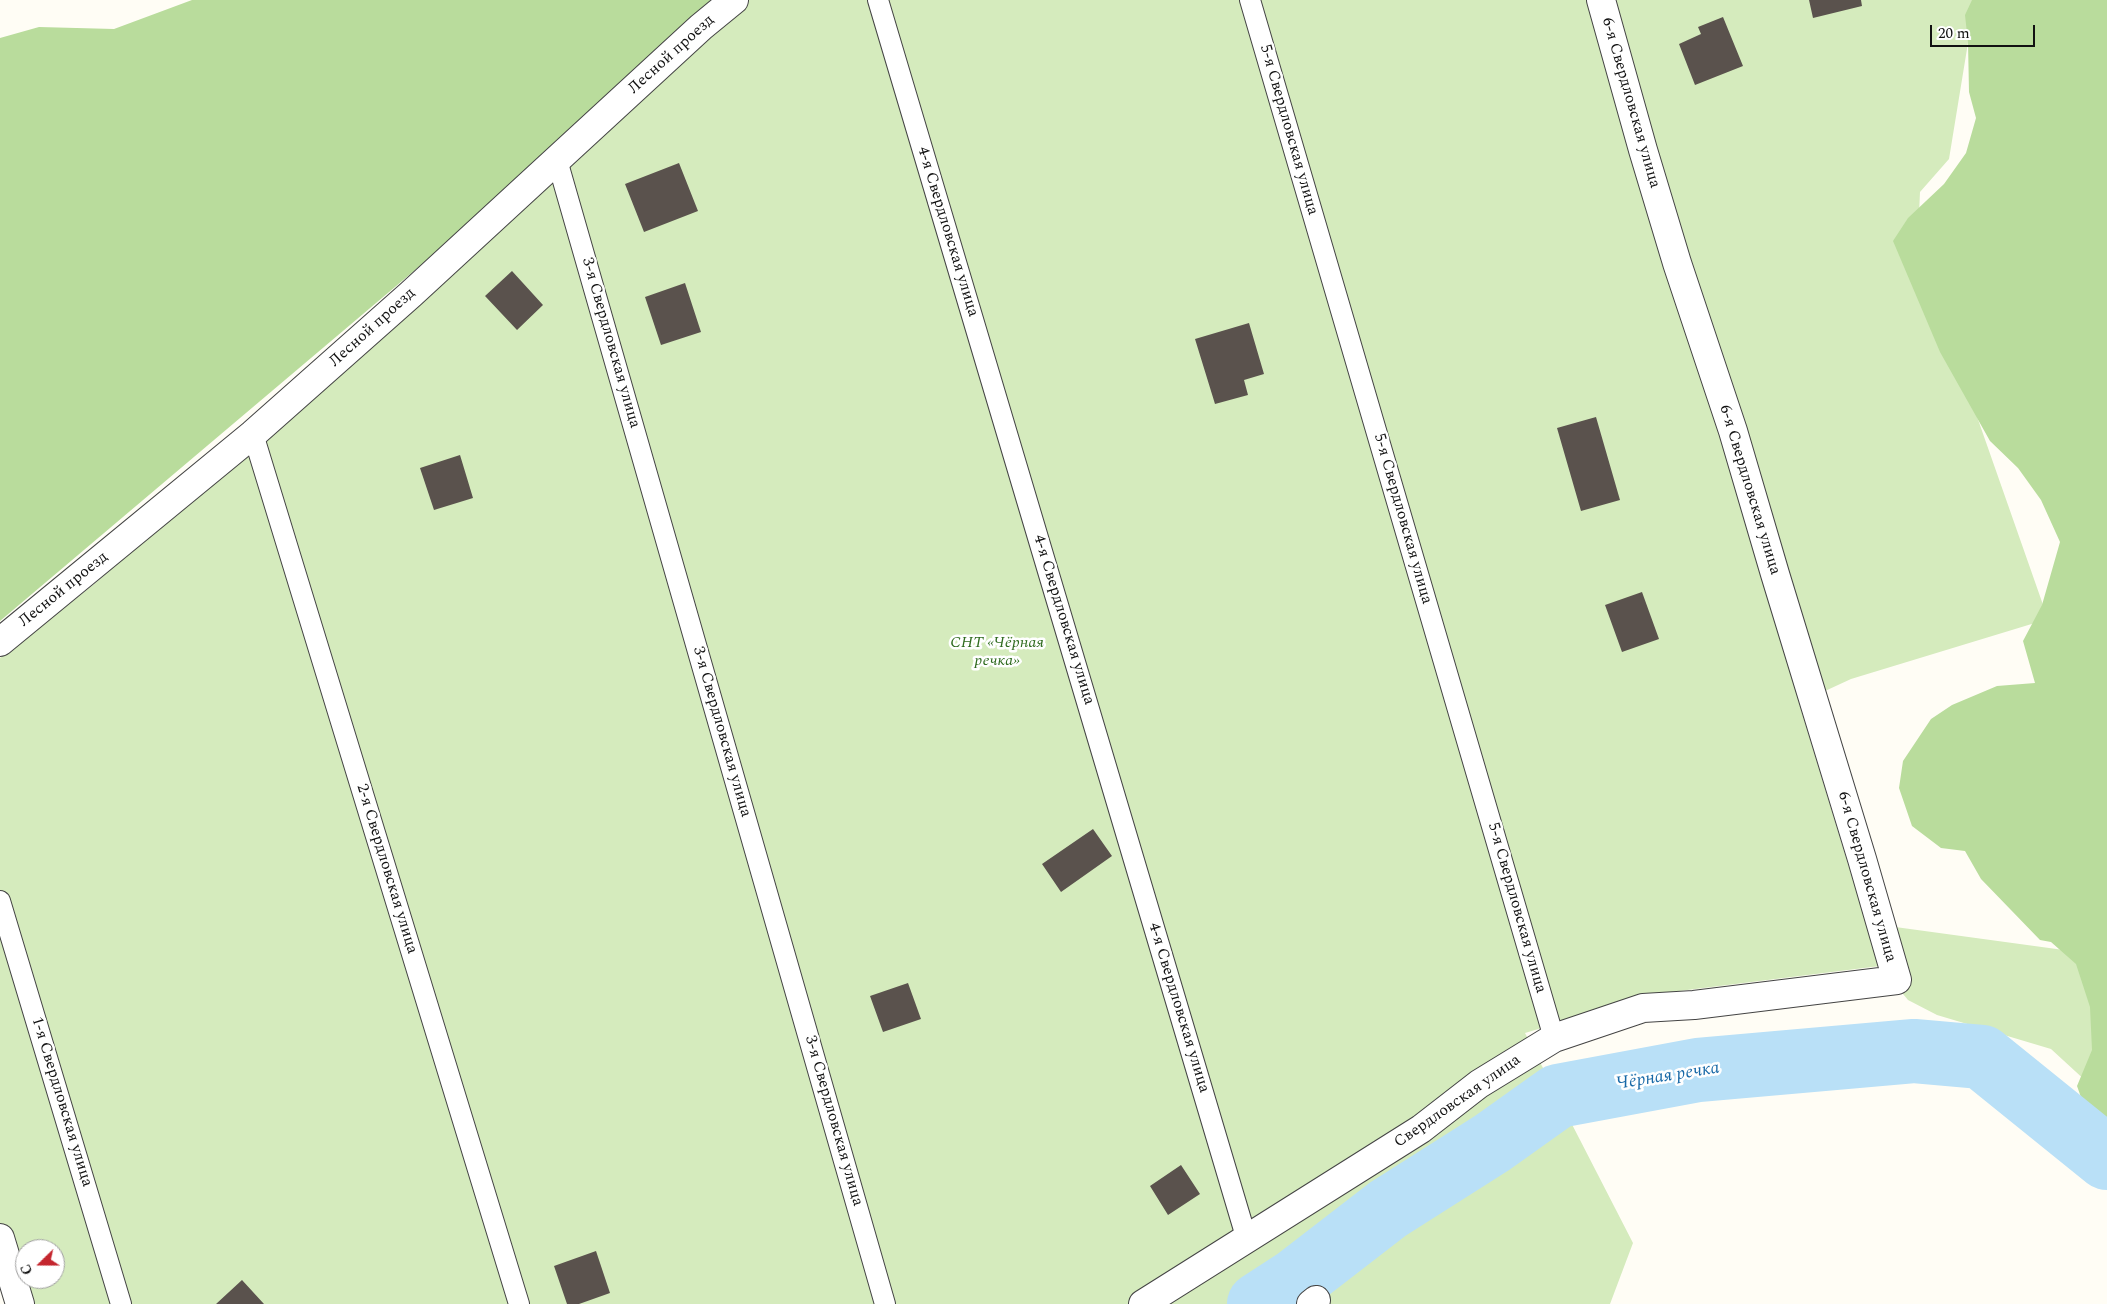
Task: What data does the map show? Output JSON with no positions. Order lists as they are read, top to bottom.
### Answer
{
  "streets": {
    "street": ["Лесной проезд", "6-я Свердловская улица", "Свердловская улица"],
    "lane": [
      "5-я Свердловская улица",
      "4-я Свердловская улица",
      "3-я Свердловская улица",
      "2-я Свердловская улица",
      "1-я Свердловская улица"
    ]
  },
  "crossings": [
    ["Лесной проезд", "3-я Свердловская улица"],
    ["Лесной проезд", "2-я Свердловская улица"],
    ["6-я Свердловская улица", "Свердловская улица"],
    ["5-я Свердловская улица", "Свердловская улица"],
    ["4-я Свердловская улица", "Свердловская улица"]
  ],
  "water": ["Чёрная речка"],
  "parks": ["СНТ «Чёрная речка»"],
  "scale_bar": "20 m",
  "north": "left"
}
